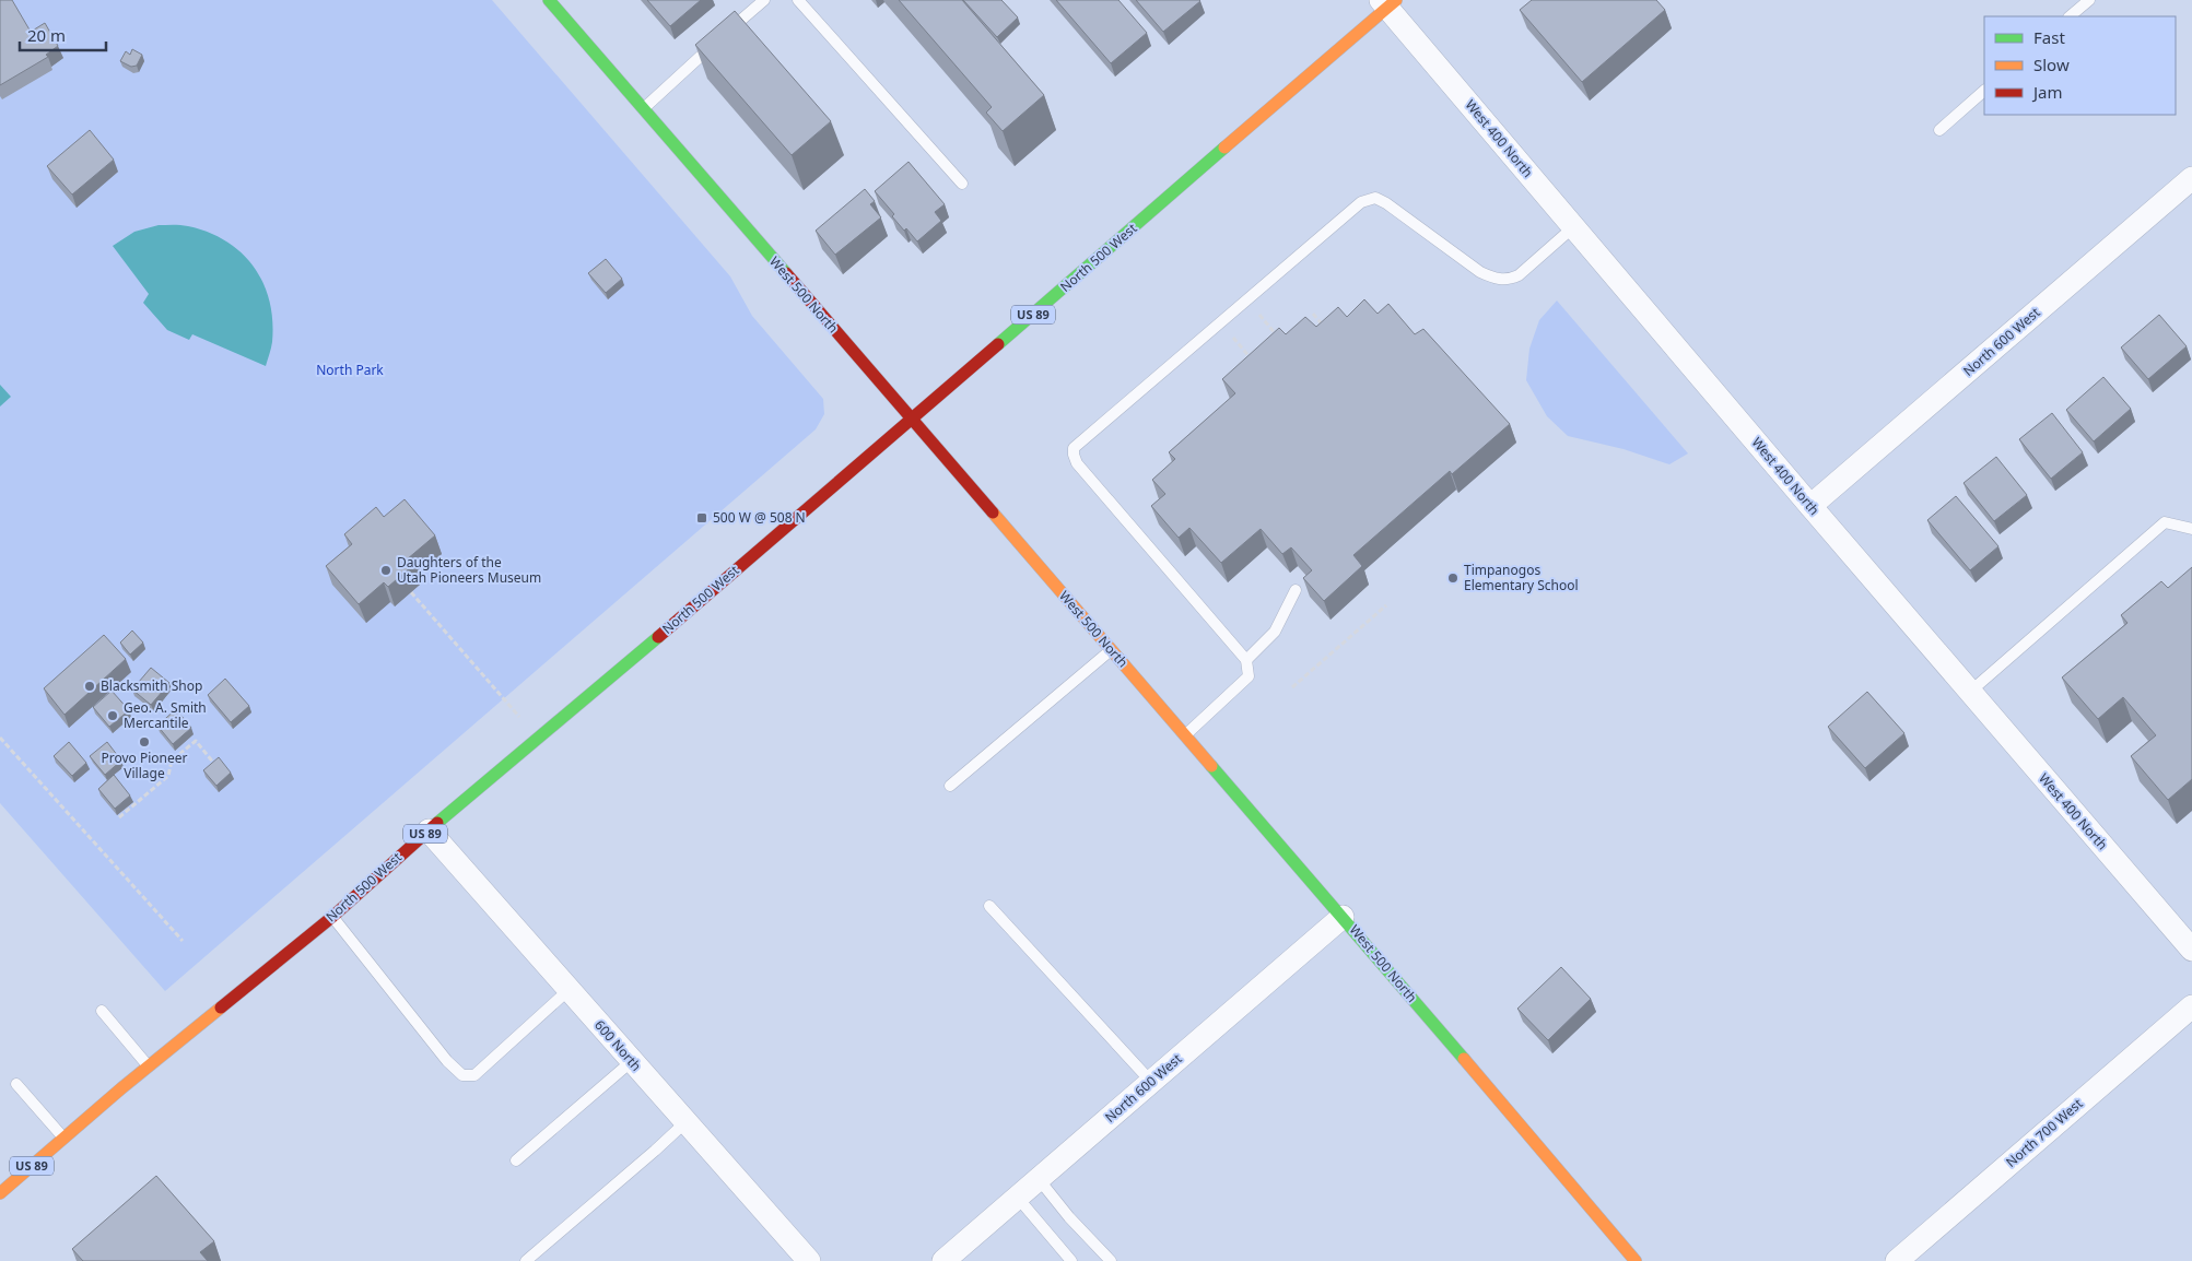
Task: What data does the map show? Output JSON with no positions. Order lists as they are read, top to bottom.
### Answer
{
  "streets": {
    "main road": ["North 500 West", "West 500 North", "US 89"],
    "street": [
      "West 400 North",
      "North 600 West",
      "600 North",
      "North 700 West"
    ]
  },
  "crossings": [
    ["West 400 North", "North 500 West"],
    ["West 400 North", "North 600 West"],
    ["North 500 West", "West 500 North"],
    ["North 500 West", "600 North"],
    ["West 500 North", "North 600 West"]
  ],
  "parks": ["North Park"],
  "places": {
    "transit": ["500 W @ 508 N"],
    "other": [
      "Daughters of the Utah Pioneers Museum",
      "Timpanogos Elementary School",
      "Blacksmith Shop",
      "Geo. A. Smith Mercantile",
      "Provo Pioneer Village"
    ]
  },
  "legend": ["Fast", "Slow", "Jam"],
  "scale_bar": "20 m"
}
